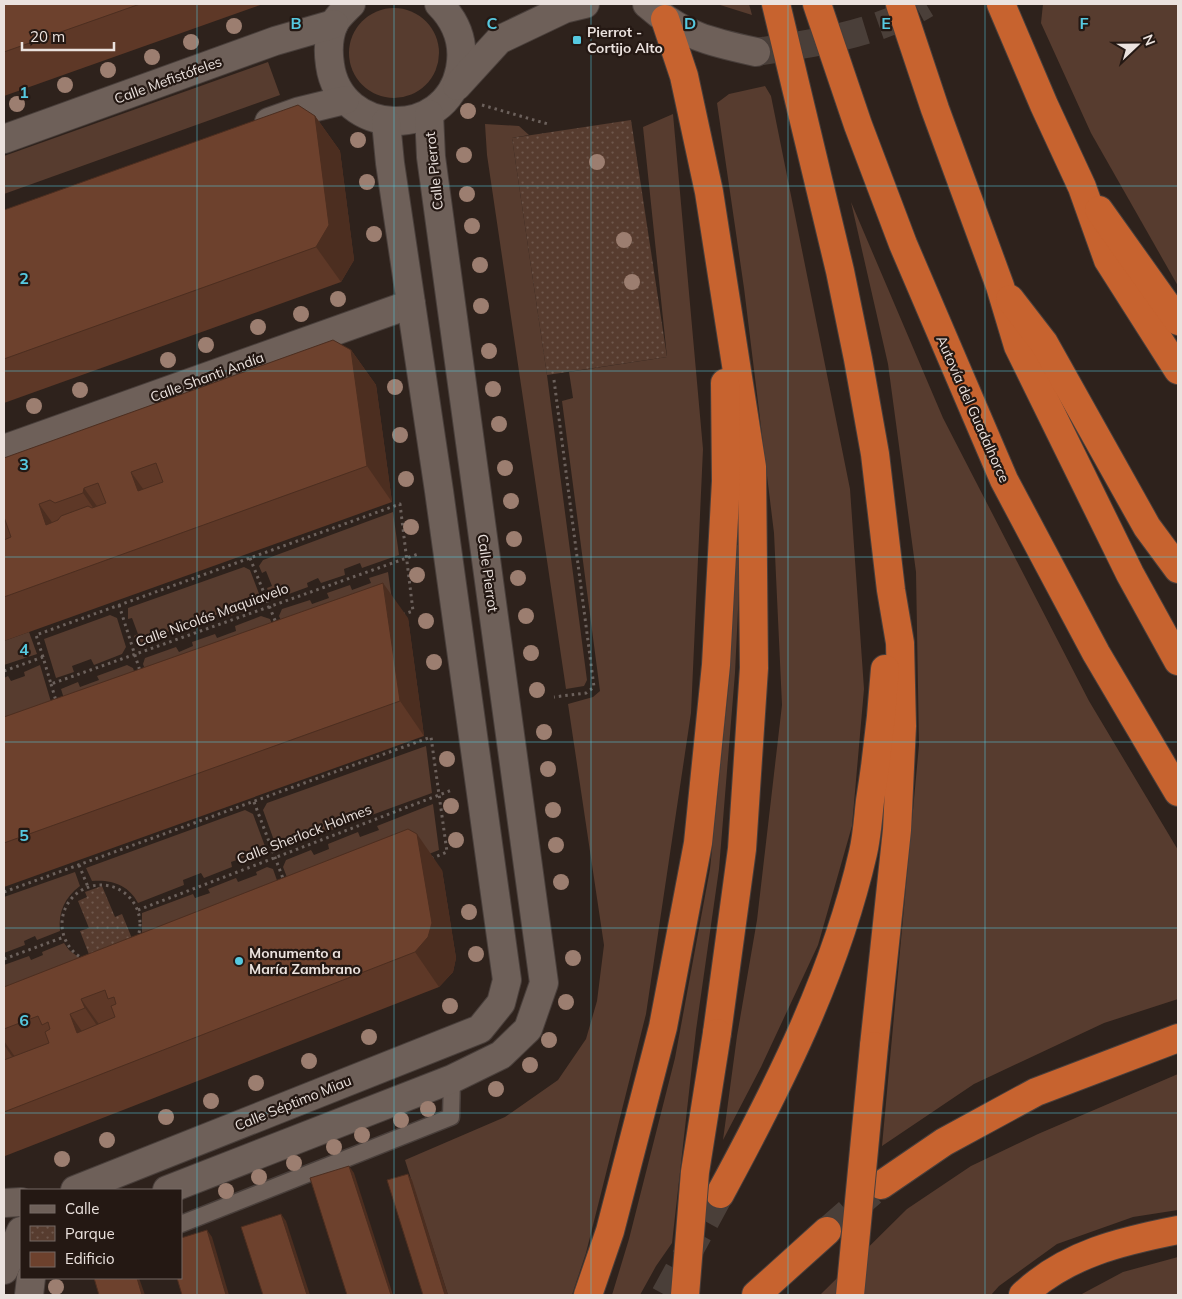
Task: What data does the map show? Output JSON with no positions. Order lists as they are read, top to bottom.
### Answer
{
  "streets": {
    "highway": ["Autovía del Guadalhorce"],
    "street": [
      "Calle Mefistófeles",
      "Calle Pierrot",
      "Calle Shanti Andía",
      "Calle Séptimo Miau"
    ],
    "path": ["Calle Nicolás Maquiavelo", "Calle Sherlock Holmes"]
  },
  "crossings": [
    ["Calle Sherlock Holmes", "Calle Séptimo Miau"]
  ],
  "places": {
    "transit": ["Pierrot - Cortijo Alto"],
    "other": ["Monumento a María Zambrano"]
  },
  "legend": ["Calle", "Parque", "Edificio"],
  "scale_bar": "20 m",
  "north": "right",
  "grid": {
    "columns": [
      "B",
      "C",
      "D",
      "E",
      "F"
    ],
    "rows": [
      "1",
      "2",
      "3",
      "4",
      "5",
      "6"
    ]
  }
}
